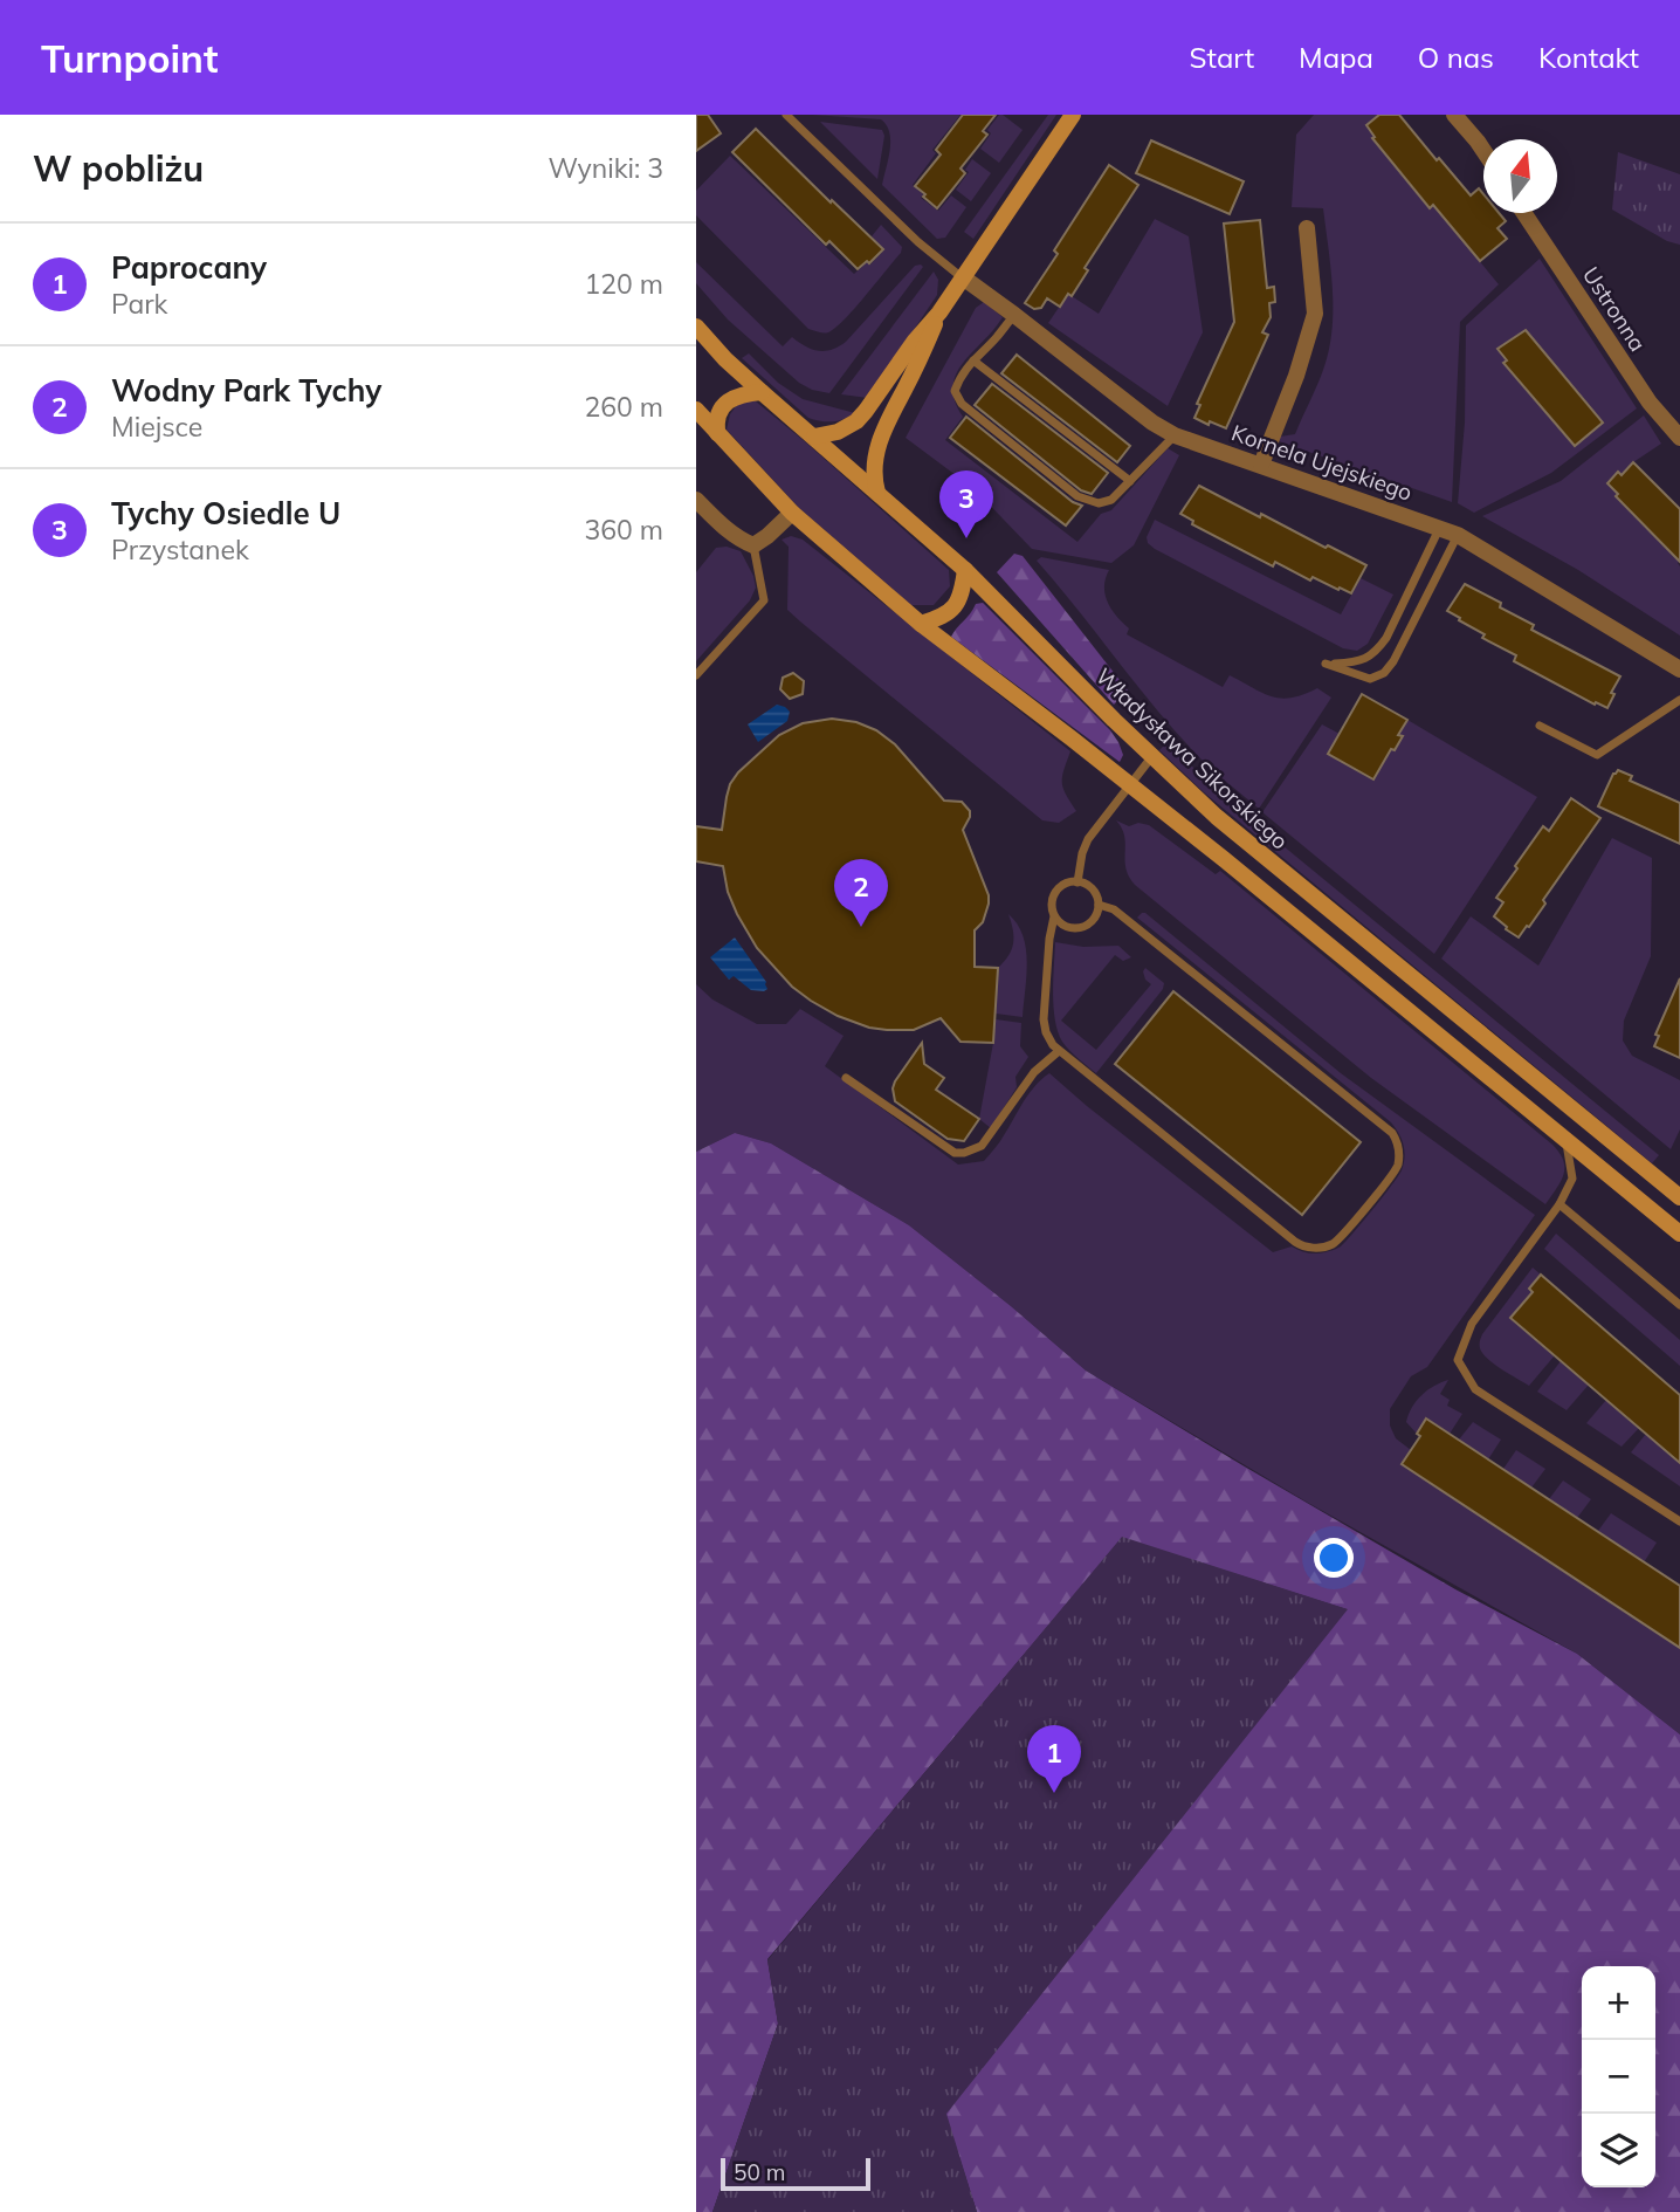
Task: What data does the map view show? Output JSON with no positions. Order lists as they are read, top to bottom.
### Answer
{
  "streets": {
    "street": ["Ustronna", "Kornela Ujejskiego", "Władysława Sikorskiego"]
  },
  "scale_bar": "50 m",
  "north": "top",
  "page": {
    "header": "Turnpoint",
    "nav": [
      "Start",
      "Mapa",
      "O nas",
      "Kontakt"
    ],
    "heading": ["W pobliżu", "Wyniki: 3"],
    "list": [
      {
        "mark": "1",
        "name": "Paprocany",
        "note": "Park",
        "value": "120 m"
      },
      {
        "mark": "2",
        "name": "Wodny Park Tychy",
        "note": "Miejsce",
        "value": "260 m"
      },
      {
        "mark": "3",
        "name": "Tychy Osiedle U",
        "note": "Przystanek",
        "value": "360 m"
      }
    ],
    "pins": ["3", "2", "1"],
    "map_buttons": ["+", "−"],
    "scale": "50 m"
  }
}
